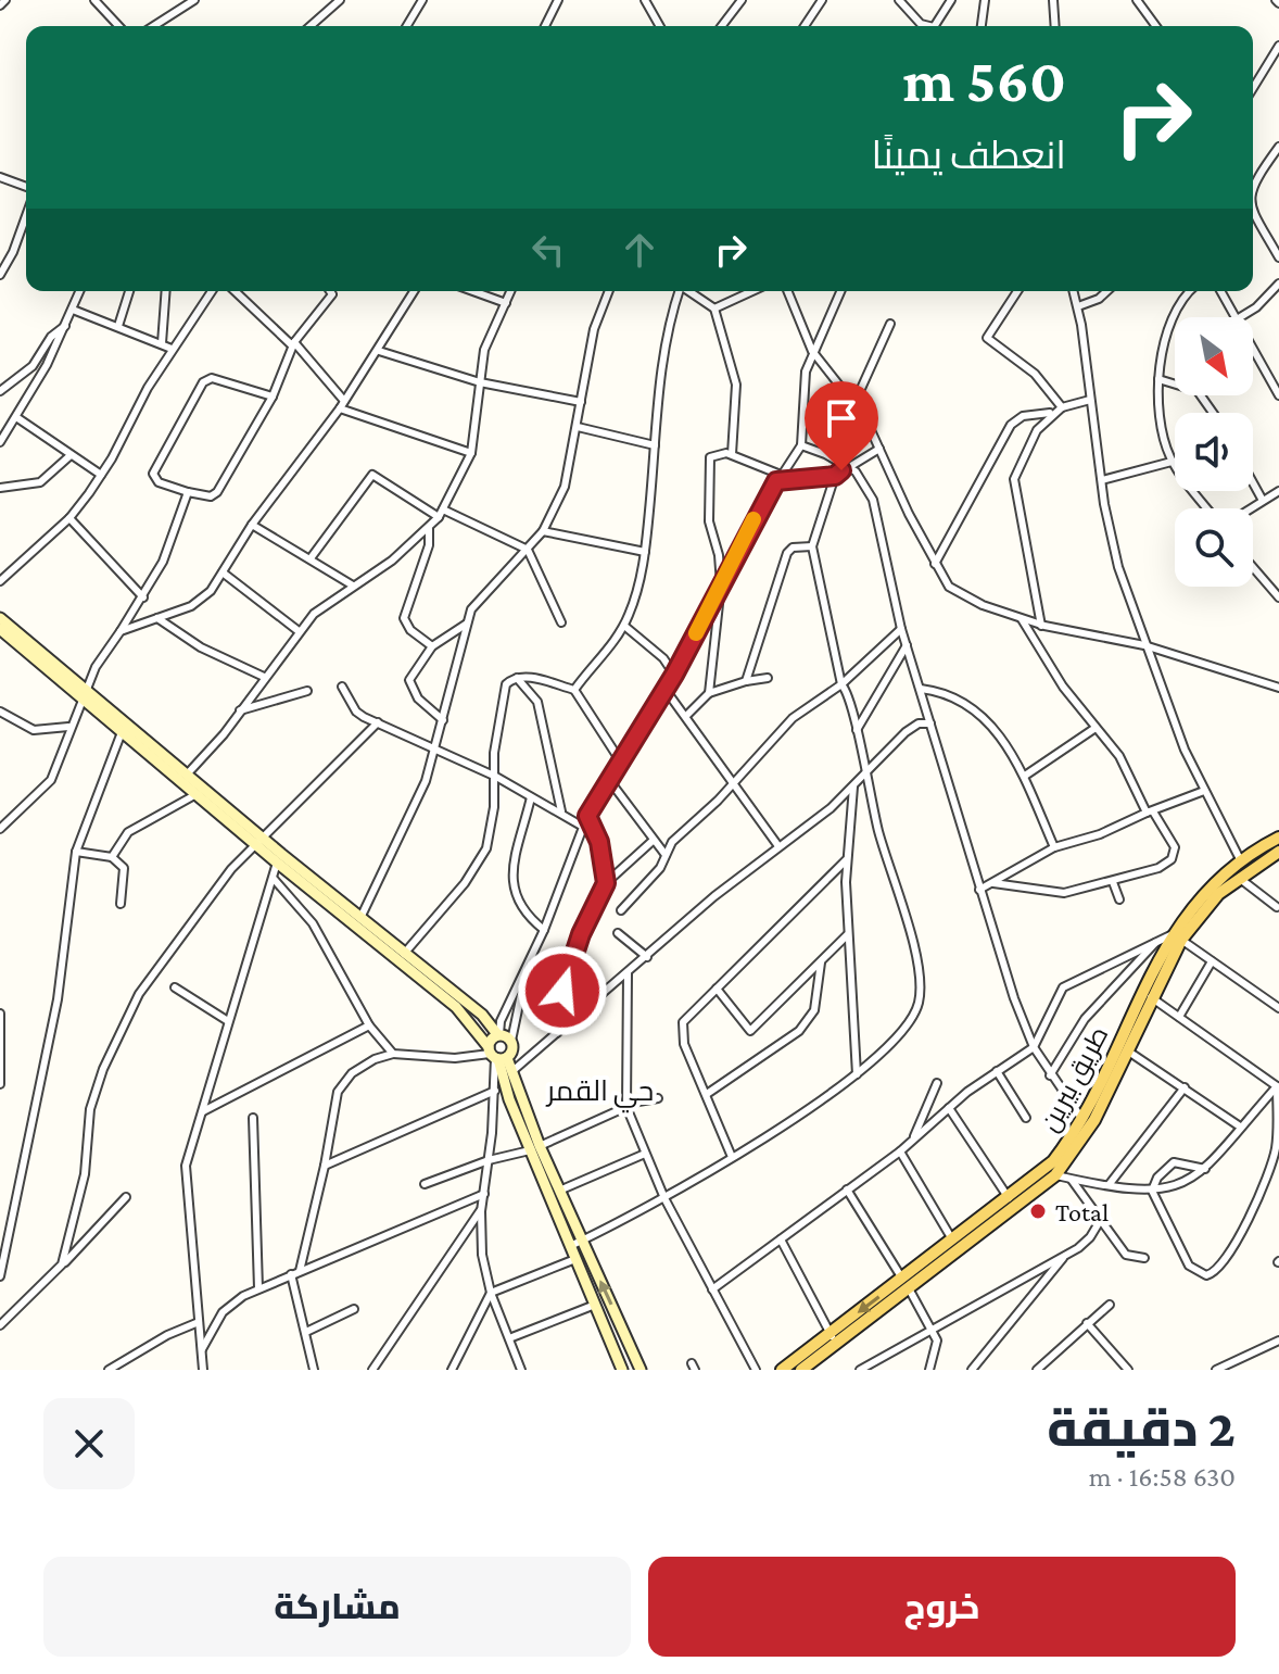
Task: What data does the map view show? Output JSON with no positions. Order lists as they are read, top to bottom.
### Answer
{
  "streets": {
    "main road": ["طريق بيرين"]
  },
  "districts": ["حي القمر"],
  "places": ["Total"],
  "north": "bottom right",
  "page": {
    "turn": ["560 m", "انعطف يمينًا"],
    "heading": ["2 دقيقة", "630 m · 16:58"],
    "buttons": ["خروج", "مشاركة"]
  }
}
